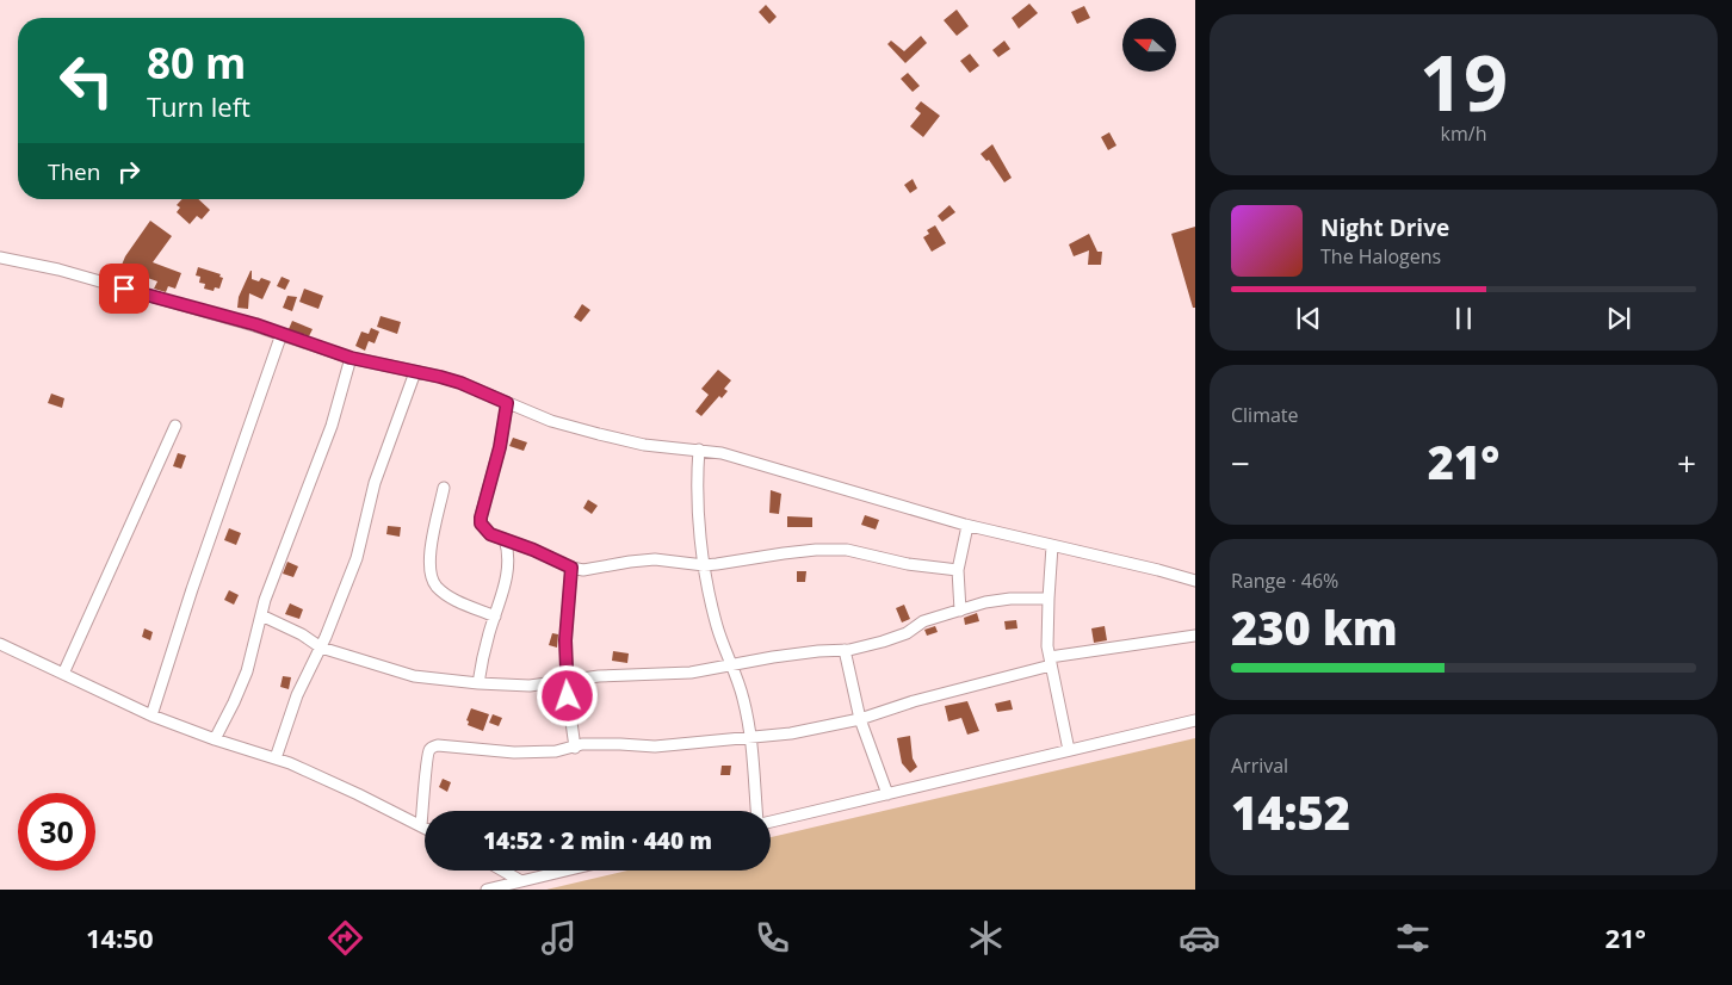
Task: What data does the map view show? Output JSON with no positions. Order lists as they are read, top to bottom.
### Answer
{
  "north": "left",
  "page": {
    "tile": [
      ["19", "km/h"],
      "Climate",
      ["Range · 46%", "230 km"],
      ["Arrival", "14:52"]
    ],
    "turn": ["80 m", "Turn left"],
    "then": "Then",
    "song": ["Night Drive", "The Halogens"],
    "heat": ["−", "21°", "+"],
    "limit": "30",
    "trip": "14:52 · 2 min · 440 m",
    "tabs": ["14:50", "21°"]
  }
}
